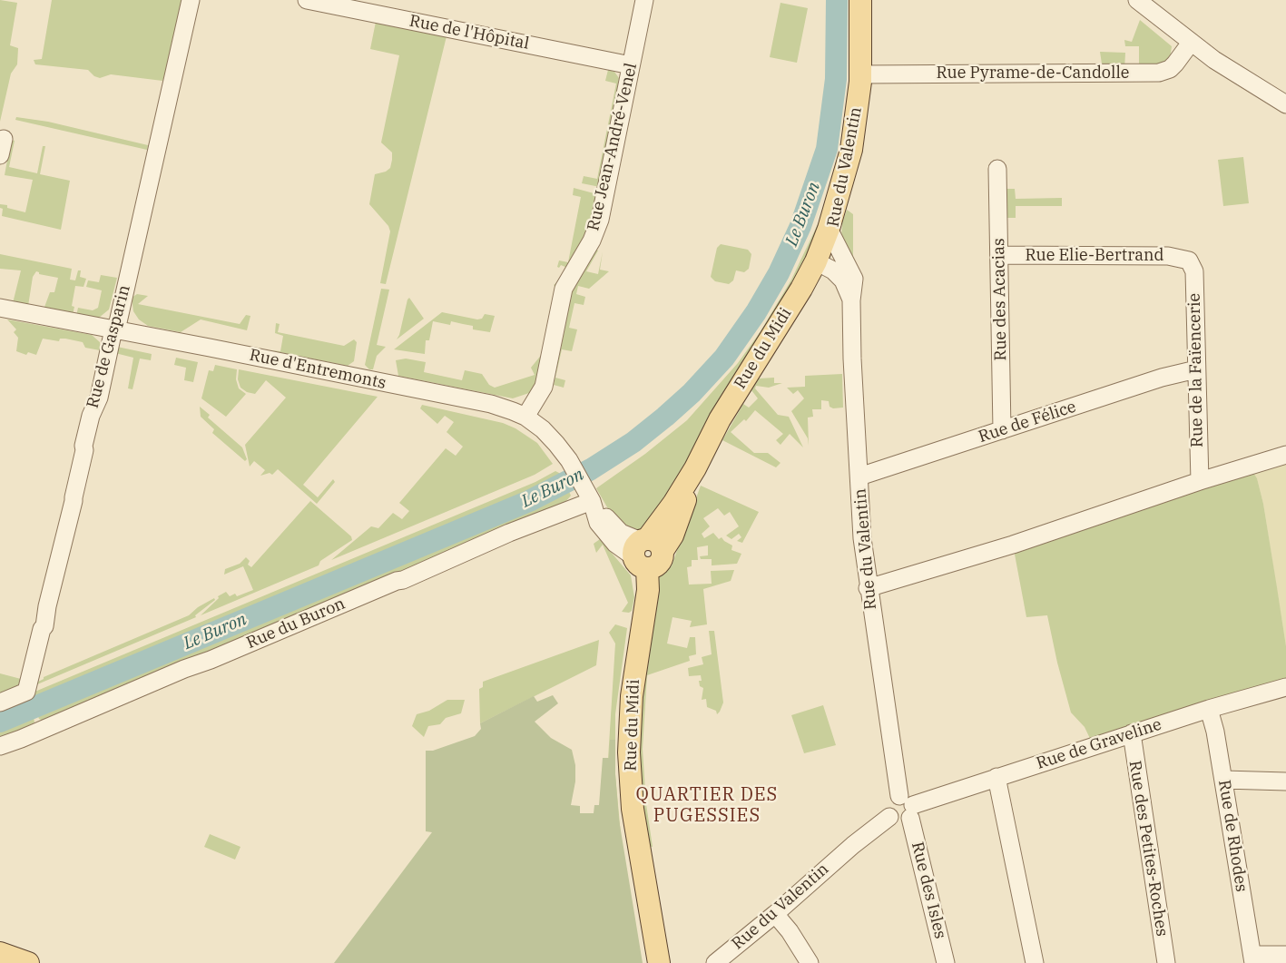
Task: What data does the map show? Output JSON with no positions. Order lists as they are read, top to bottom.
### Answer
{
  "streets": {
    "main road": ["Rue du Valentin", "Rue du Midi"],
    "street": [
      "Rue de l'Hôpital",
      "Rue Pyrame-de-Candolle",
      "Rue Jean-André-Venel",
      "Rue Elie-Bertrand",
      "Rue des Acacias",
      "Rue de Gasparin",
      "Rue d'Entremonts",
      "Rue de la Faïencerie",
      "Rue de Félice",
      "Rue du Buron",
      "Rue de Graveline",
      "Rue de Rhodes",
      "Rue des Petites-Roches",
      "Rue des Isles"
    ]
  },
  "crossings": [
    ["Rue de l'Hôpital", "Rue Jean-André-Venel"],
    ["Rue Pyrame-de-Candolle", "Rue du Valentin"],
    ["Rue Jean-André-Venel", "Rue d'Entremonts"],
    ["Rue du Valentin", "Rue du Midi"],
    ["Rue du Valentin", "Rue de Félice"],
    ["Rue du Valentin", "Rue de Graveline"],
    ["Rue du Valentin", "Rue des Isles"],
    ["Rue Elie-Bertrand", "Rue des Acacias"],
    ["Rue Elie-Bertrand", "Rue de la Faïencerie"],
    ["Rue des Acacias", "Rue de Félice"],
    ["Rue de Gasparin", "Rue d'Entremonts"],
    ["Rue du Midi", "Rue d'Entremonts"],
    ["Rue d'Entremonts", "Rue du Buron"],
    ["Rue de la Faïencerie", "Rue de Félice"],
    ["Rue de Graveline", "Rue de Rhodes"],
    ["Rue de Graveline", "Rue des Petites-Roches"],
    ["Rue de Graveline", "Rue des Isles"]
  ],
  "districts": ["QUARTIER DES PUGESSIES"],
  "water": ["Le Buron"]
}
